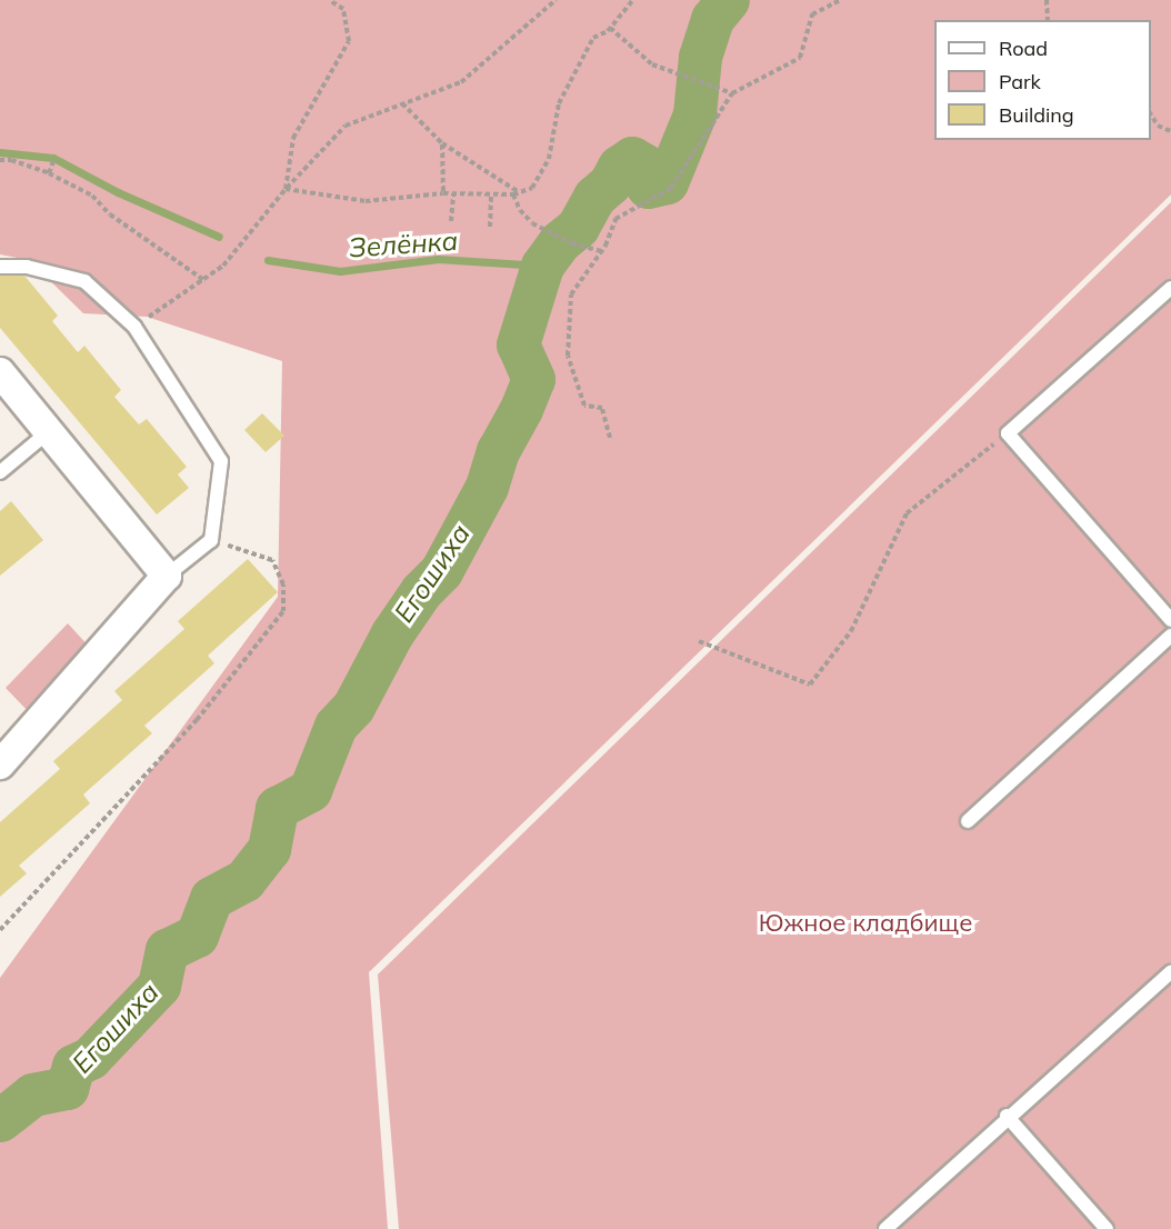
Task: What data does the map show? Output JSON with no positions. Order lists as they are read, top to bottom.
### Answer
{
  "water": ["Зелёнка", "Егошиха"],
  "parks": ["Южное кладбище"],
  "legend": ["Road", "Park", "Building"]
}
